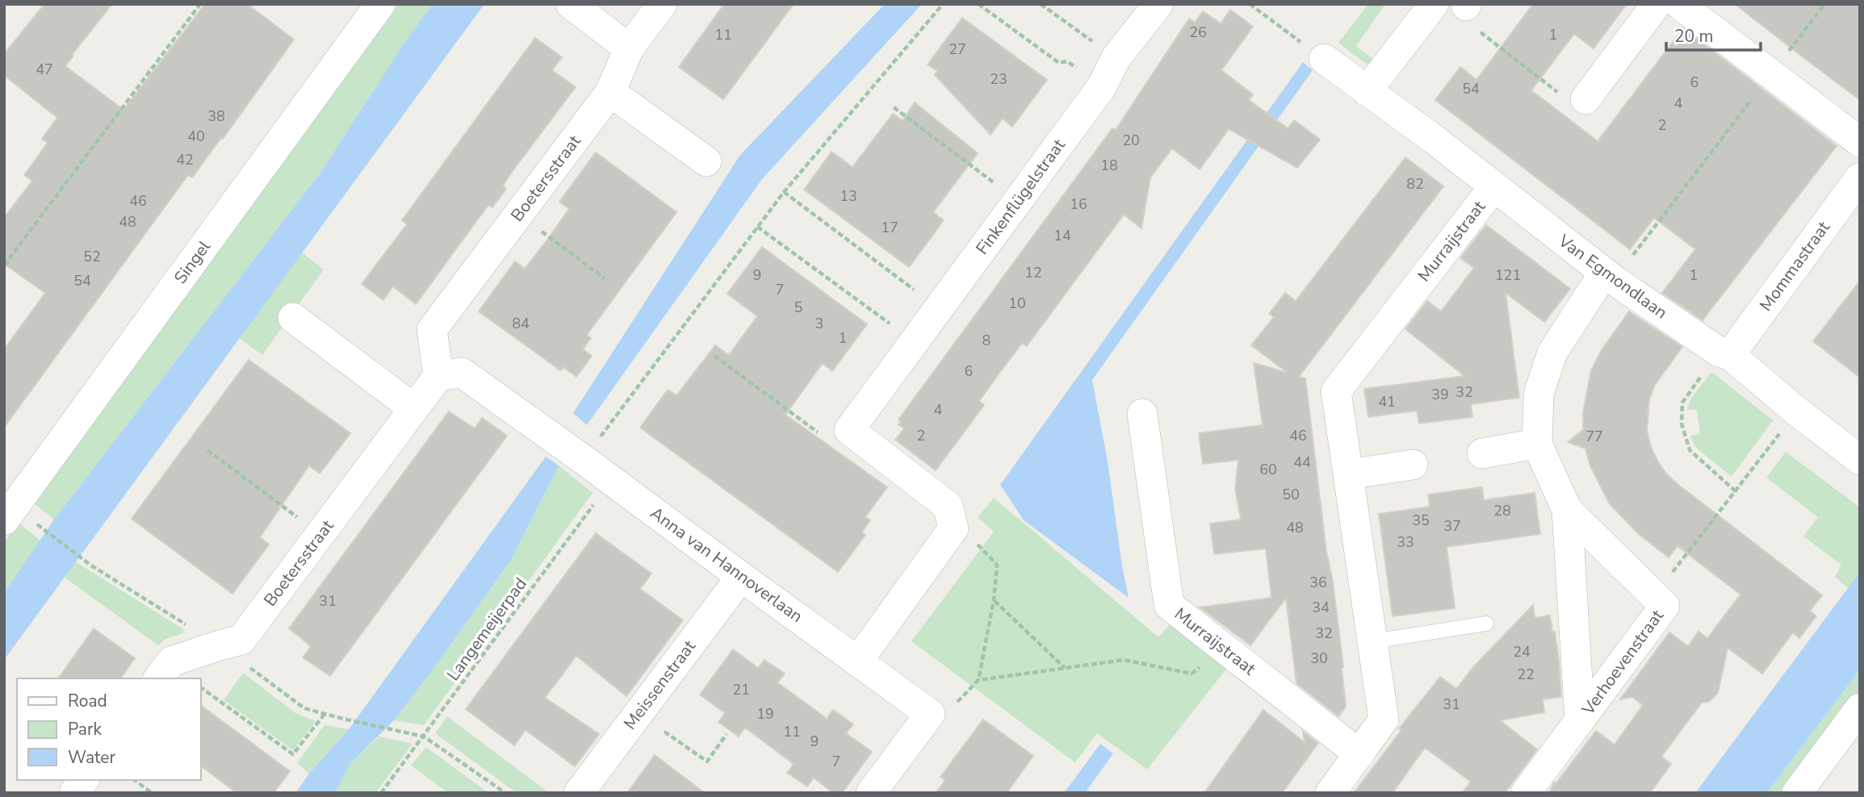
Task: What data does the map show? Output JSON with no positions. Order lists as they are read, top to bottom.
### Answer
{
  "streets": {
    "street": [
      "Boetersstraat",
      "Finkenflügelstraat",
      "Murraijstraat",
      "Singel",
      "Mommastraat",
      "Van Egmondlaan",
      "Anna van Hannoverlaan",
      "Verhoevenstraat",
      "Meissenstraat"
    ],
    "path": ["Langemeijerpad"]
  },
  "crossings": [
    ["Boetersstraat", "Anna van Hannoverlaan"],
    ["Murraijstraat", "Van Egmondlaan"],
    ["Mommastraat", "Van Egmondlaan"],
    ["Van Egmondlaan", "Verhoevenstraat"],
    ["Anna van Hannoverlaan", "Langemeijerpad"],
    ["Anna van Hannoverlaan", "Meissenstraat"]
  ],
  "house_numbers": [
    "26",
    "11",
    "1",
    "27",
    "47",
    "23",
    "6",
    "54",
    "4",
    "38",
    "2",
    "40",
    "20",
    "42",
    "18",
    "82",
    "13",
    "46",
    "16",
    "48",
    "17",
    "14",
    "52",
    "12",
    "9",
    "121",
    "1",
    "54",
    "7",
    "10",
    "5",
    "84",
    "3",
    "1",
    "8",
    "6",
    "32",
    "39",
    "41",
    "4",
    "2",
    "46",
    "77",
    "44",
    "60",
    "50",
    "28",
    "35",
    "37",
    "48",
    "33",
    "36",
    "31",
    "34",
    "32",
    "24",
    "30",
    "22",
    "21",
    "31",
    "19",
    "11",
    "9",
    "7"
  ],
  "legend": ["Road", "Park", "Water"],
  "scale_bar": "20 m"
}
